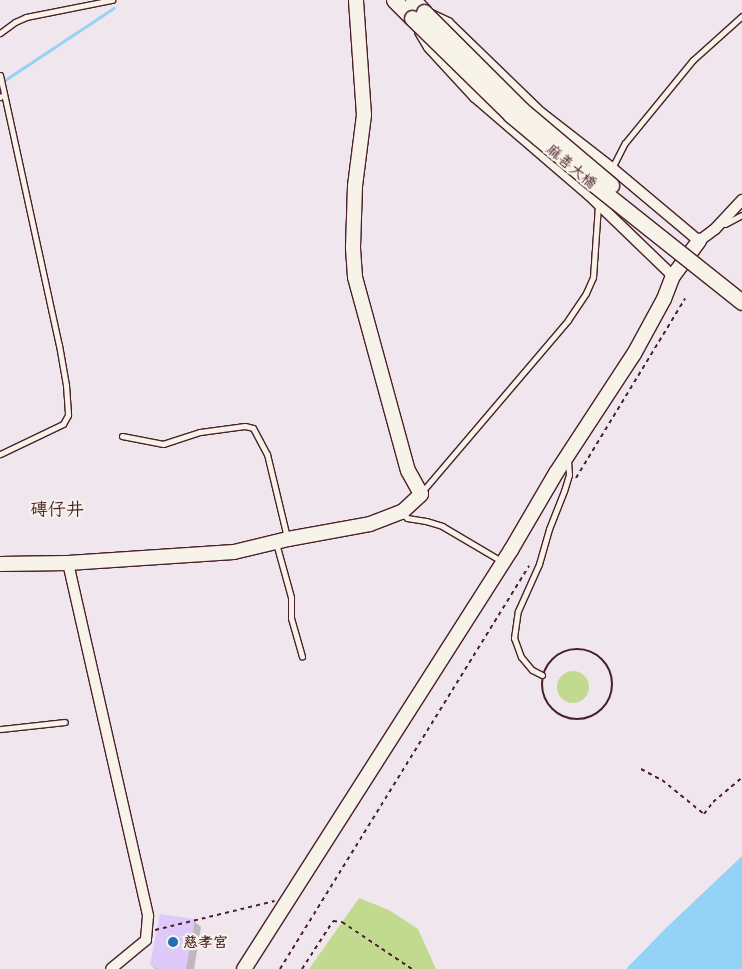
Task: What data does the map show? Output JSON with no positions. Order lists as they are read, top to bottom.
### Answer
{
  "streets": {
    "main road": ["麻善大橋"]
  },
  "districts": ["磚仔井"],
  "places": ["慈孝宮"]
}
